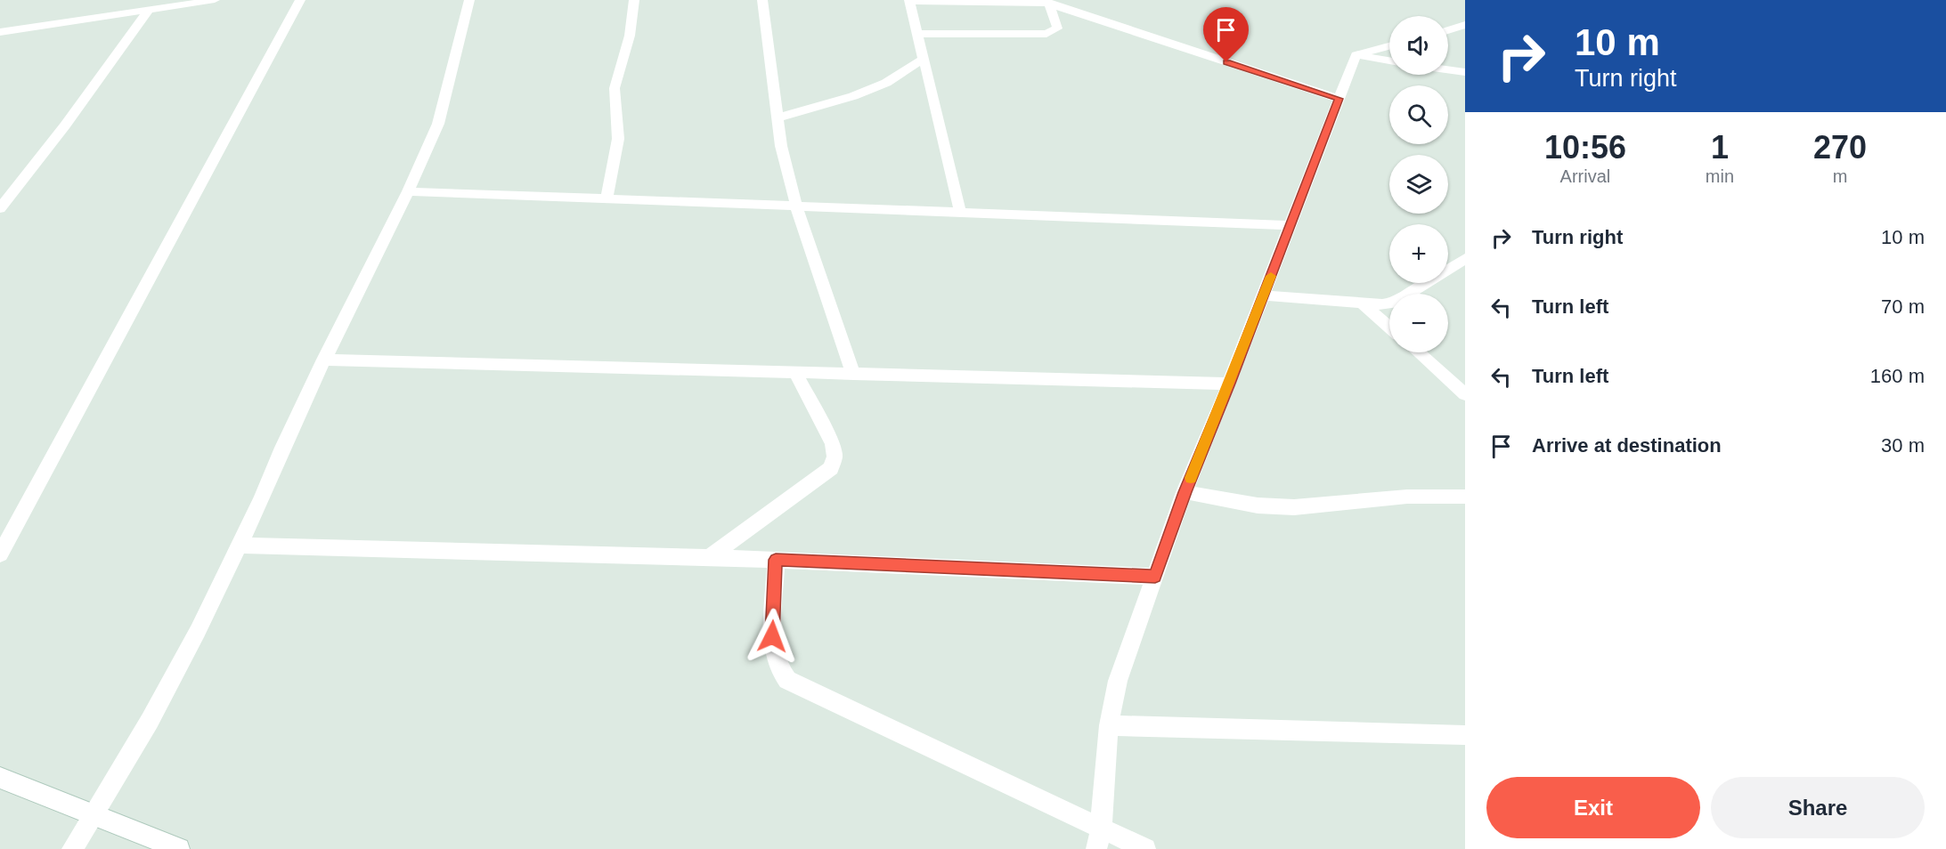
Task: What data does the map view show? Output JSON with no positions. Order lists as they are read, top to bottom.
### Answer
{
  "page": {
    "turn": ["10 m", "Turn right"],
    "map_buttons": ["+", "−"],
    "eta": [
      "10:56",
      "Arrival",
      "1",
      "min",
      "270",
      "m"
    ],
    "list": [
      {
        "name": "Turn right",
        "value": "10 m"
      },
      {
        "name": "Turn left",
        "value": "70 m"
      },
      {
        "name": "Turn left",
        "value": "160 m"
      },
      {
        "name": "Arrive at destination",
        "value": "30 m"
      }
    ],
    "buttons": ["Exit", "Share"]
  }
}
